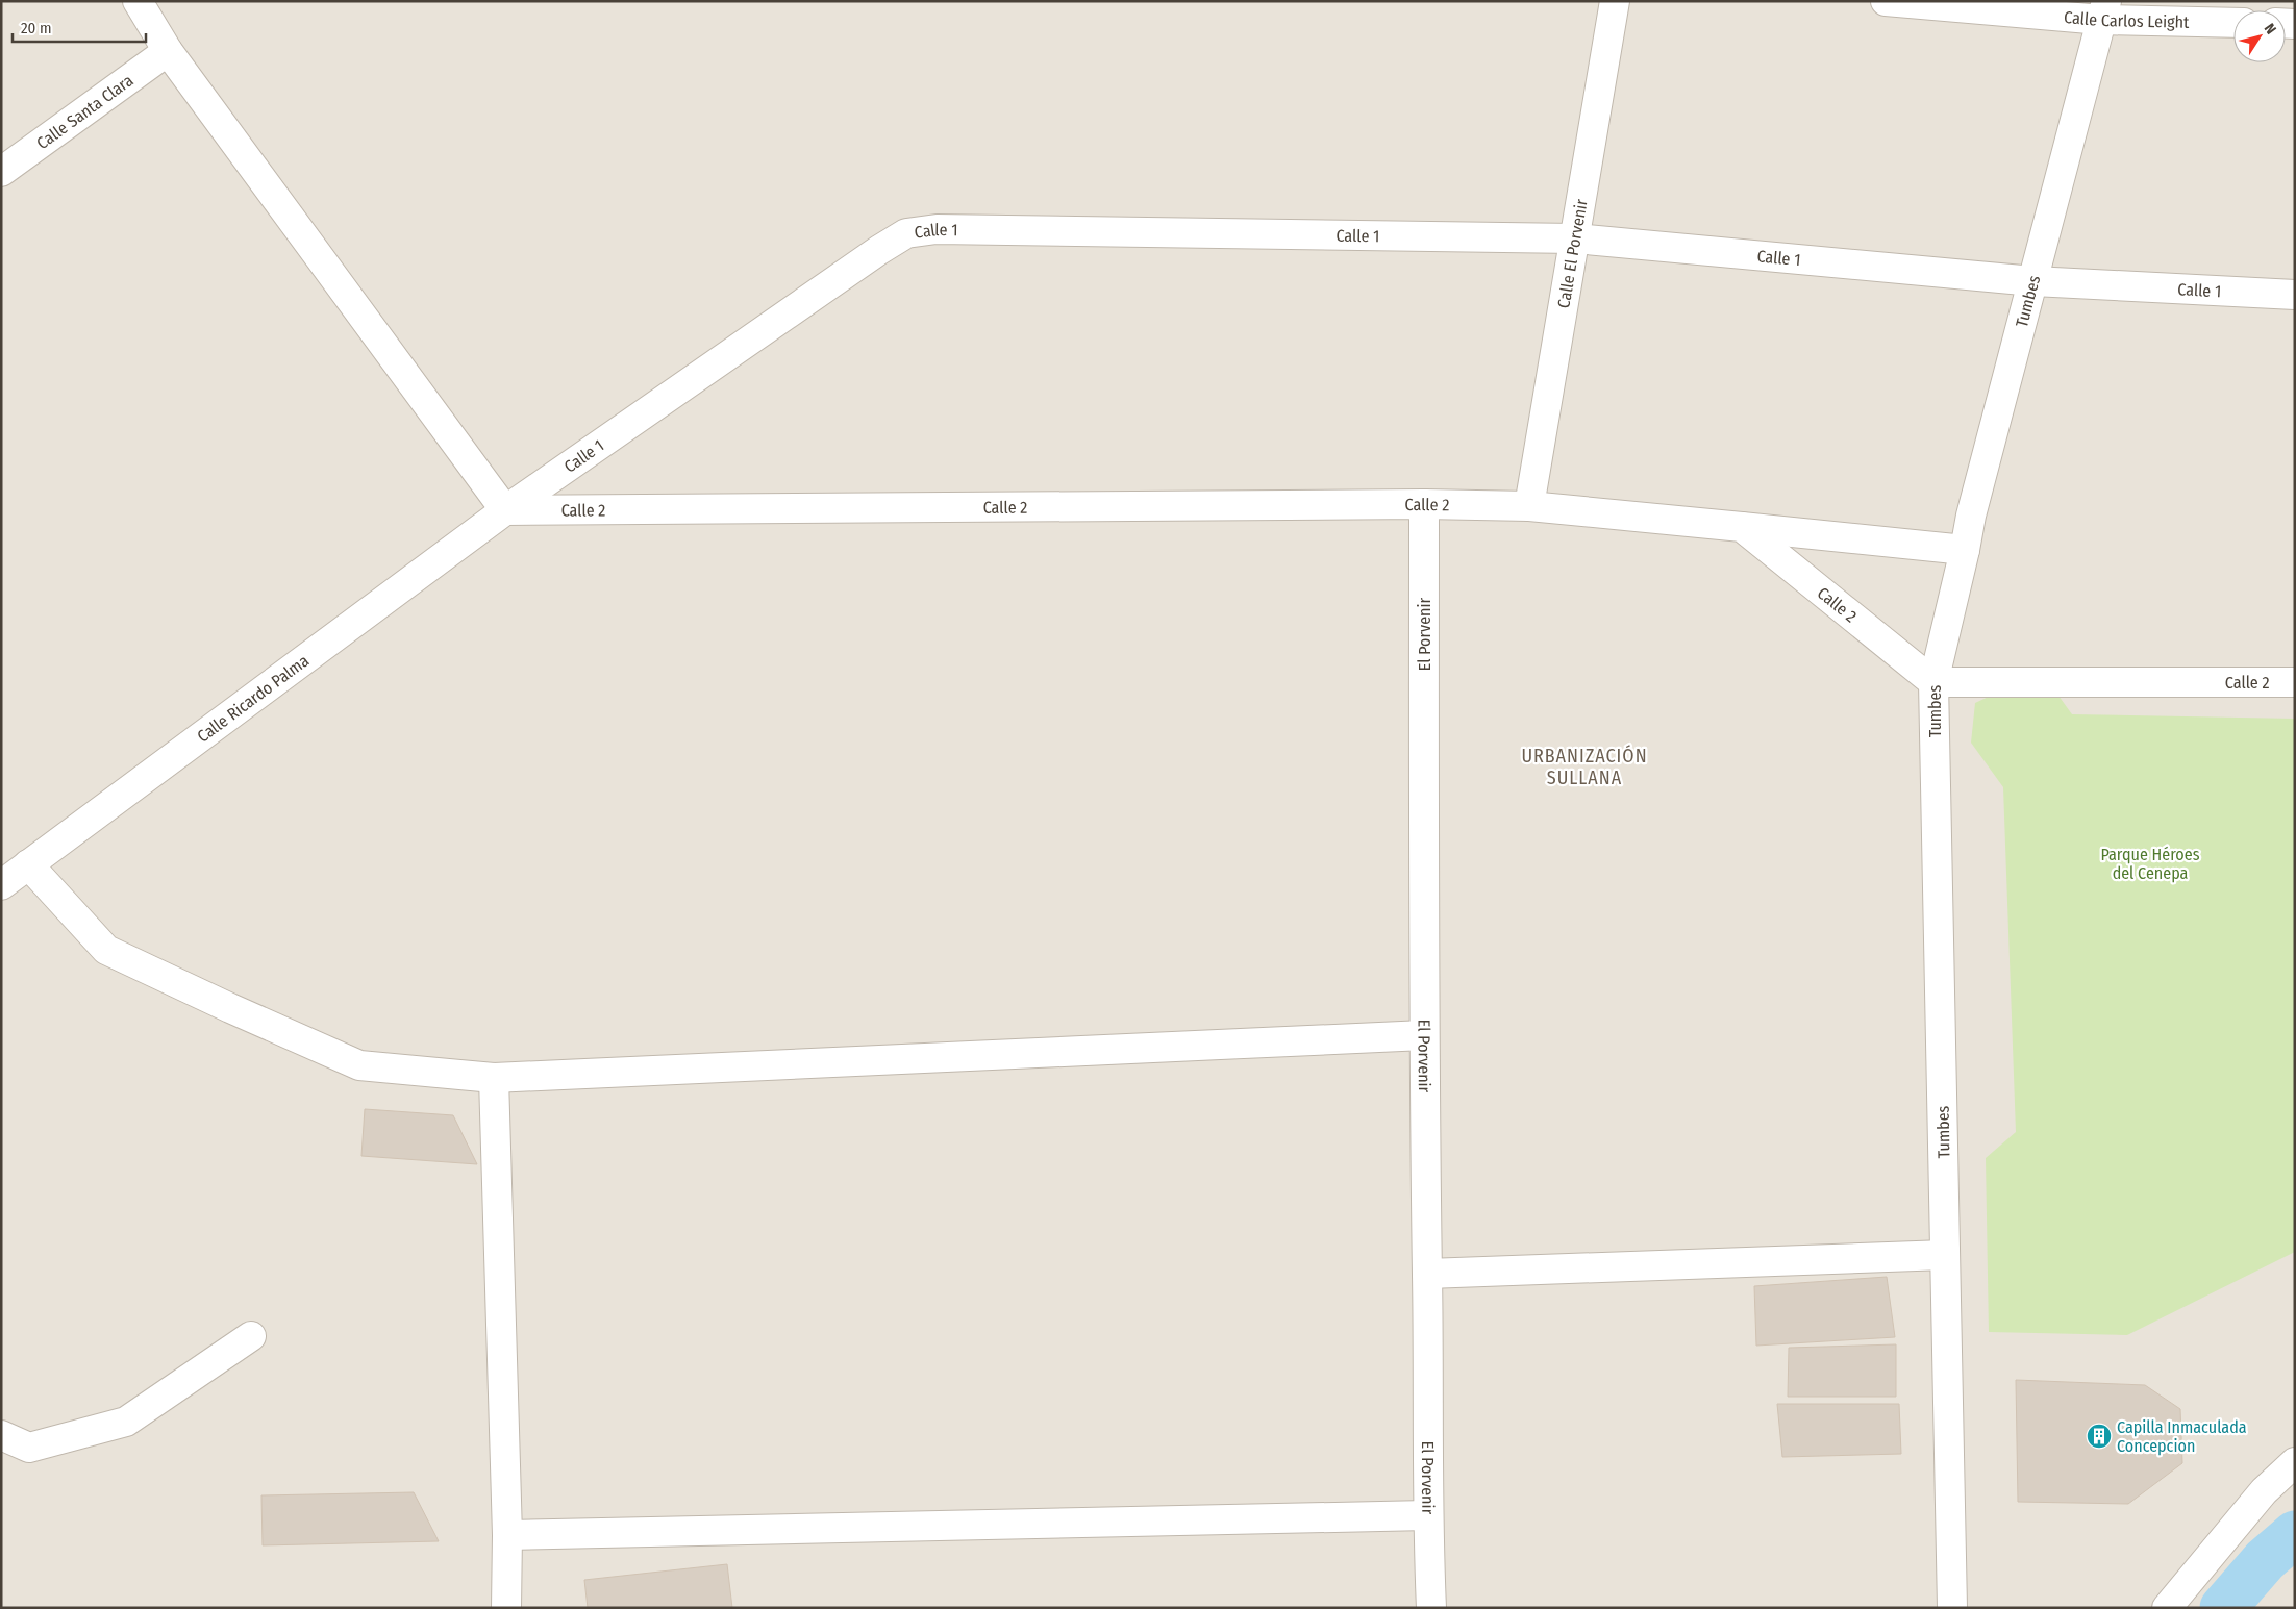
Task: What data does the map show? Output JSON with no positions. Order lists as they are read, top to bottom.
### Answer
{
  "streets": {
    "street": [
      "Calle Carlos Leight",
      "Calle Santa Clara",
      "Calle 1",
      "Calle El Porvenir",
      "Tumbes",
      "Calle 2",
      "El Porvenir",
      "Calle Ricardo Palma"
    ]
  },
  "crossings": [
    ["Calle Carlos Leight", "Tumbes"],
    ["Calle 1", "Calle El Porvenir"],
    ["Calle 1", "Tumbes"],
    ["Calle 1", "Calle 2"],
    ["Calle 1", "Calle Ricardo Palma"],
    ["Calle El Porvenir", "Calle 2"],
    ["Tumbes", "Calle 2"],
    ["Calle 2", "El Porvenir"],
    ["Calle 2", "Calle Ricardo Palma"]
  ],
  "districts": ["URBANIZACIÓN SULLANA"],
  "parks": ["Parque Héroes del Cenepa"],
  "places": {
    "building": ["Capilla Inmaculada Concepcion"]
  },
  "scale_bar": "20 m",
  "north": "top right"
}
